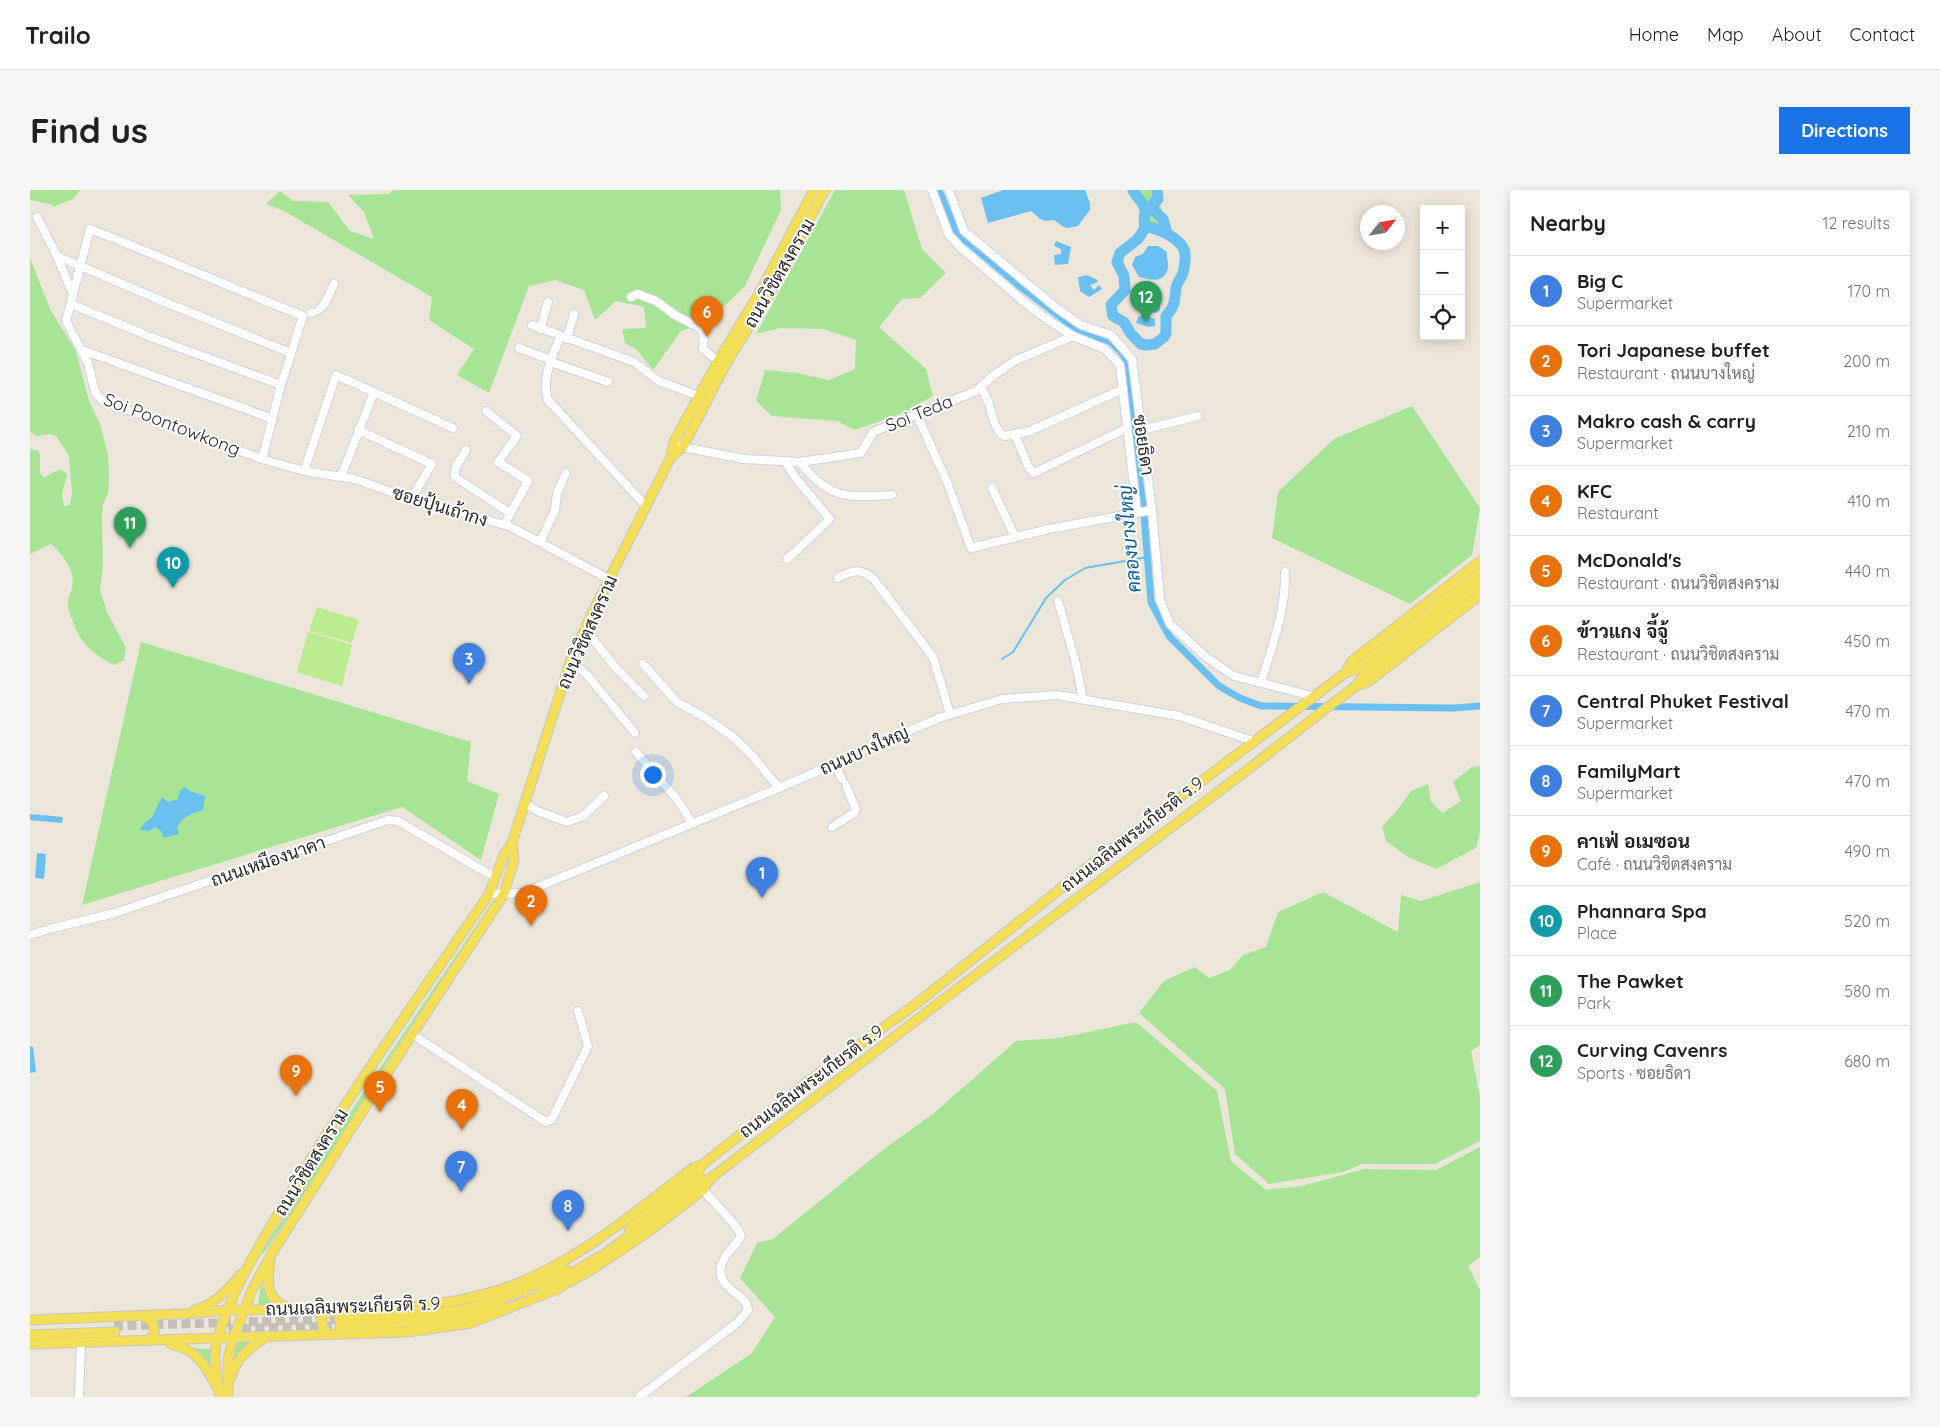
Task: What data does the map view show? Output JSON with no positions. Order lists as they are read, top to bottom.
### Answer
{
  "streets": {
    "main road": ["ถนนวิชิตสงคราม", "ถนนเฉลิมพระเกียรติ ร.9"],
    "street": [
      "Soi Teda",
      "Soi Poontowkong",
      "ซอยธิดา",
      "ซอยปุ้นเถ้ากง",
      "ถนนบางใหญ่",
      "ถนนเหมืองนาคา"
    ]
  },
  "crossings": [
    ["ถนนวิชิตสงคราม", "Soi Teda"],
    ["ถนนวิชิตสงคราม", "ซอยปุ้นเถ้ากง"],
    ["ถนนวิชิตสงคราม", "ถนนบางใหญ่"],
    ["ถนนวิชิตสงคราม", "ถนนเฉลิมพระเกียรติ ร.9"],
    ["ถนนวิชิตสงคราม", "ถนนเหมืองนาคา"],
    ["Soi Poontowkong", "ซอยปุ้นเถ้ากง"],
    ["ซอยธิดา", "ถนนเฉลิมพระเกียรติ ร.9"],
    ["ถนนบางใหญ่", "ถนนเฉลิมพระเกียรติ ร.9"]
  ],
  "water": ["คลองบางใหญ่"],
  "north": "top right",
  "page": {
    "header": "Trailo",
    "nav": [
      "Home",
      "Map",
      "About",
      "Contact"
    ],
    "buttons": "Directions",
    "title": "Find us",
    "heading": ["Nearby", "12 results"],
    "map_buttons": ["+", "−"],
    "list": [
      {
        "mark": "1",
        "name": "Big C",
        "note": "Supermarket",
        "value": "170 m"
      },
      {
        "mark": "2",
        "name": "Tori Japanese buffet",
        "note": "Restaurant · ถนนบางใหญ่",
        "value": "200 m"
      },
      {
        "mark": "3",
        "name": "Makro cash & carry",
        "note": "Supermarket",
        "value": "210 m"
      },
      {
        "mark": "4",
        "name": "KFC",
        "note": "Restaurant",
        "value": "410 m"
      },
      {
        "mark": "5",
        "name": "McDonald's",
        "note": "Restaurant · ถนนวิชิตสงคราม",
        "value": "440 m"
      },
      {
        "mark": "6",
        "name": "ข้าวแกง จี้จู้",
        "note": "Restaurant · ถนนวิชิตสงคราม",
        "value": "450 m"
      },
      {
        "mark": "7",
        "name": "Central Phuket Festival",
        "note": "Supermarket",
        "value": "470 m"
      },
      {
        "mark": "8",
        "name": "FamilyMart",
        "note": "Supermarket",
        "value": "470 m"
      },
      {
        "mark": "9",
        "name": "คาเฟ่ อเมซอน",
        "note": "Café · ถนนวิชิตสงคราม",
        "value": "490 m"
      },
      {
        "mark": "10",
        "name": "Phannara Spa",
        "note": "Place",
        "value": "520 m"
      },
      {
        "mark": "11",
        "name": "The Pawket",
        "note": "Park",
        "value": "580 m"
      },
      {
        "mark": "12",
        "name": "Curving Cavenrs",
        "note": "Sports · ซอยธิดา",
        "value": "680 m"
      }
    ],
    "pins": [
      "12",
      "6",
      "11",
      "10",
      "3",
      "1",
      "2",
      "9",
      "5",
      "4",
      "7",
      "8"
    ]
  }
}
